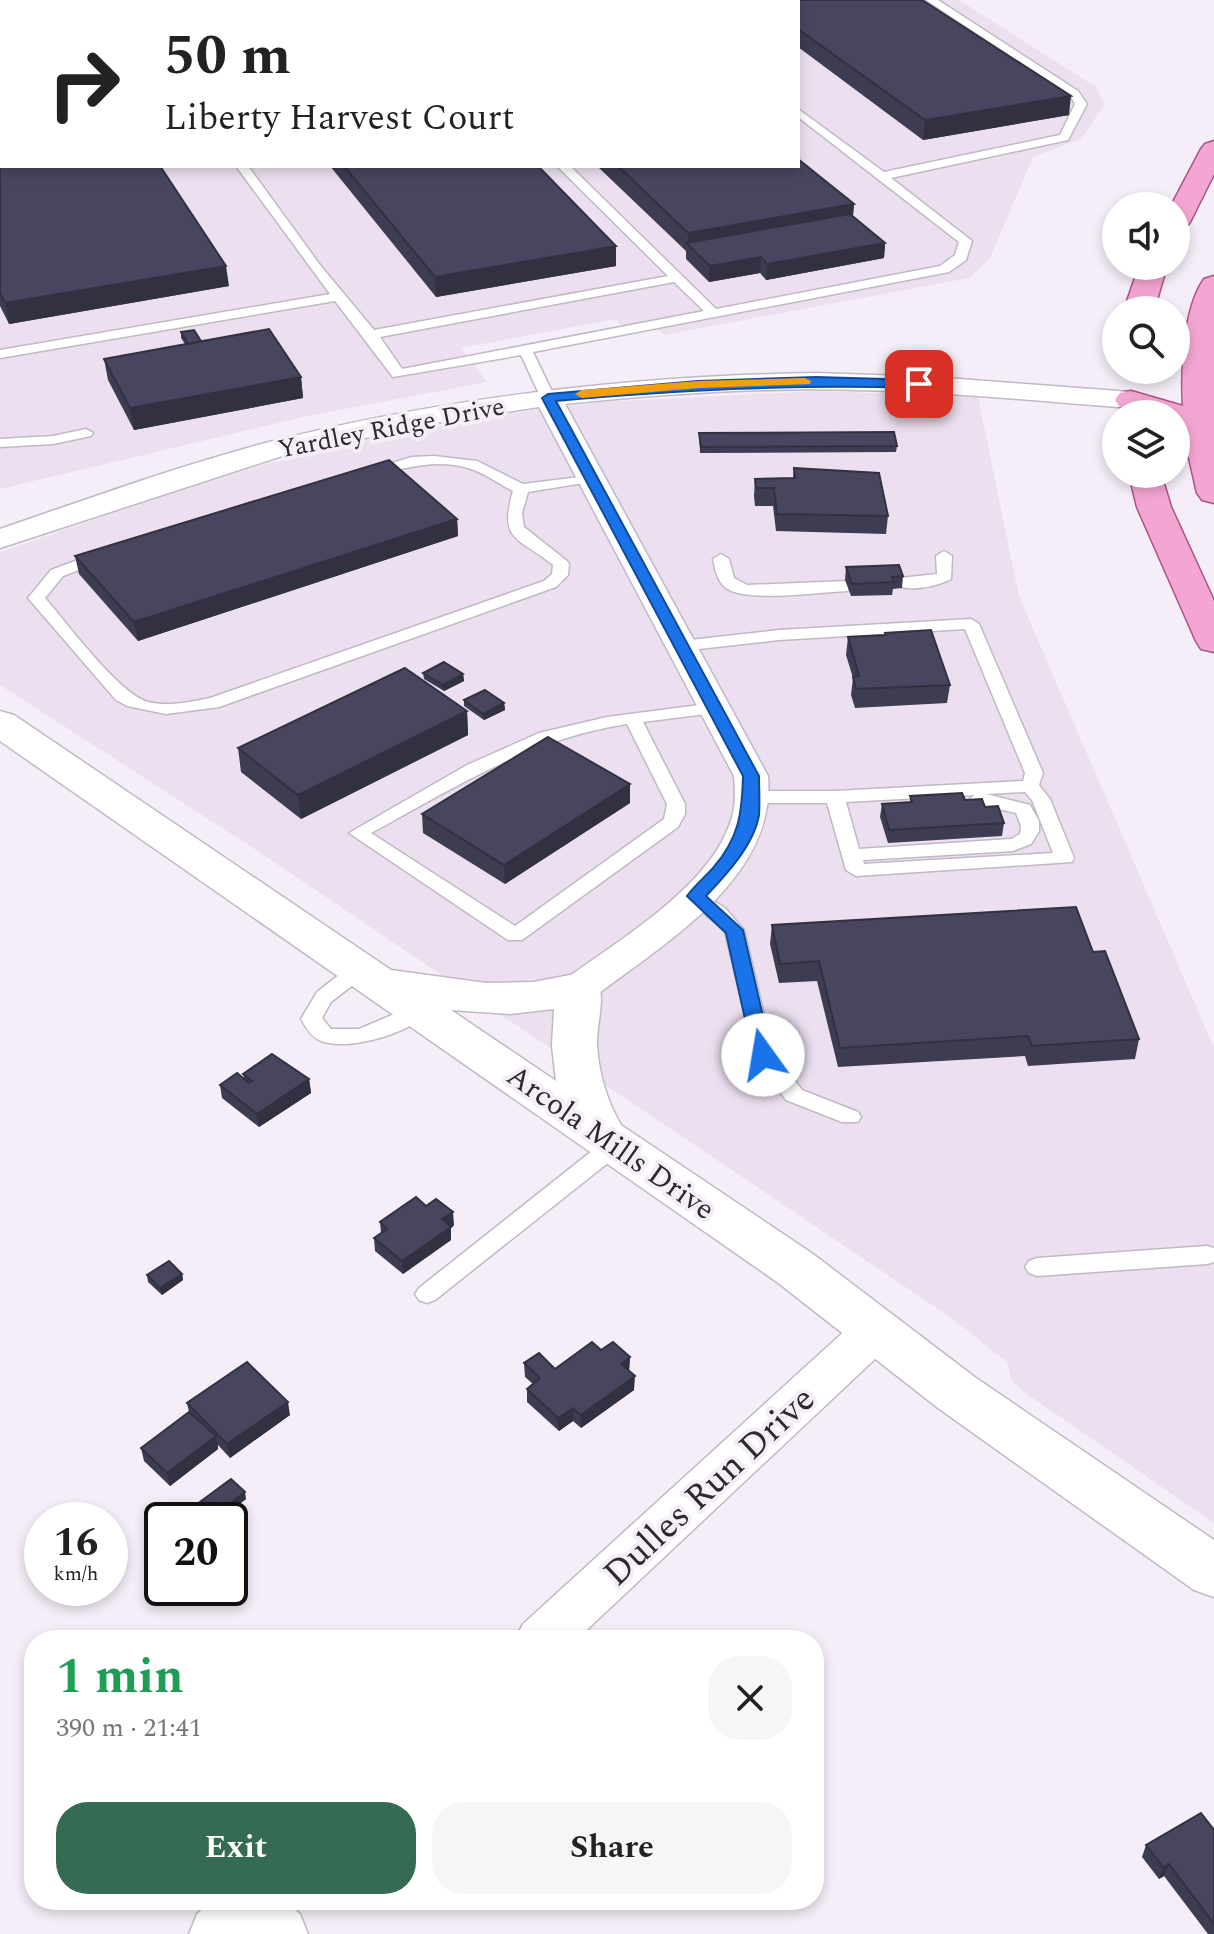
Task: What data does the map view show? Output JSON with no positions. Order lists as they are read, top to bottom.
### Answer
{
  "streets": {
    "street": ["Yardley Ridge Drive", "Arcola Mills Drive", "Dulles Run Drive"]
  },
  "crossings": [
    ["Arcola Mills Drive", "Dulles Run Drive"]
  ],
  "page": {
    "turn": ["50 m", "Liberty Harvest Court"],
    "speed": "16 km/h",
    "limit": "20",
    "heading": ["1 min", "390 m · 21:41"],
    "buttons": ["Exit", "Share"]
  }
}
